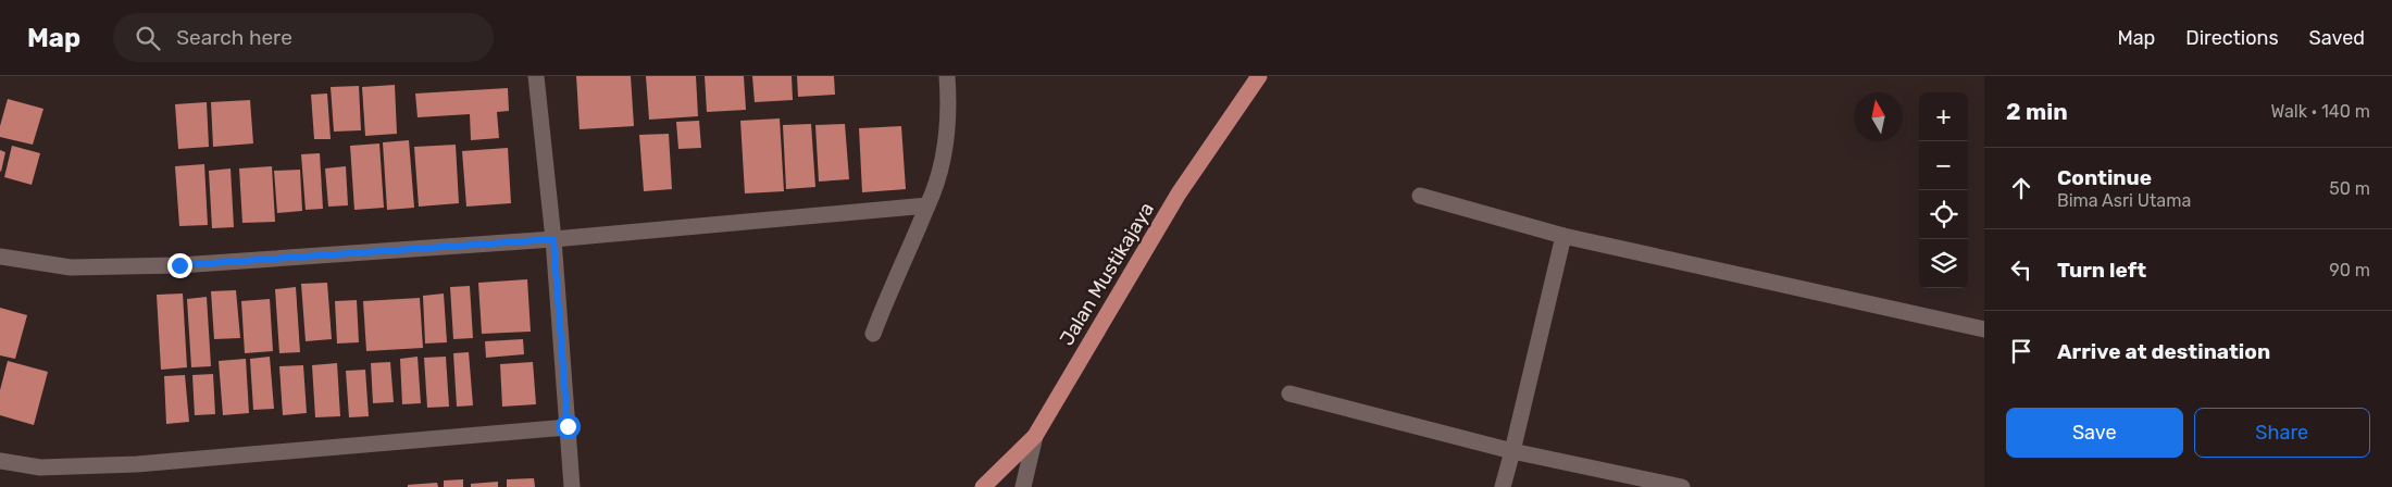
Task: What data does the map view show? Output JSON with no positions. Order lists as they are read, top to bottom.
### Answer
{
  "streets": {
    "main road": ["Jalan Mustikajaya"]
  },
  "north": "top",
  "page": {
    "header": "Map",
    "search": "Search here",
    "nav": ["Map", "Directions", "Saved"],
    "heading": ["2 min", "Walk · 140 m"],
    "map_buttons": ["+", "−"],
    "list": [
      ["Continue", "Bima Asri Utama", "50 m"],
      ["Turn left", "90 m"],
      "Arrive at destination"
    ],
    "buttons": ["Save", "Share"]
  }
}
